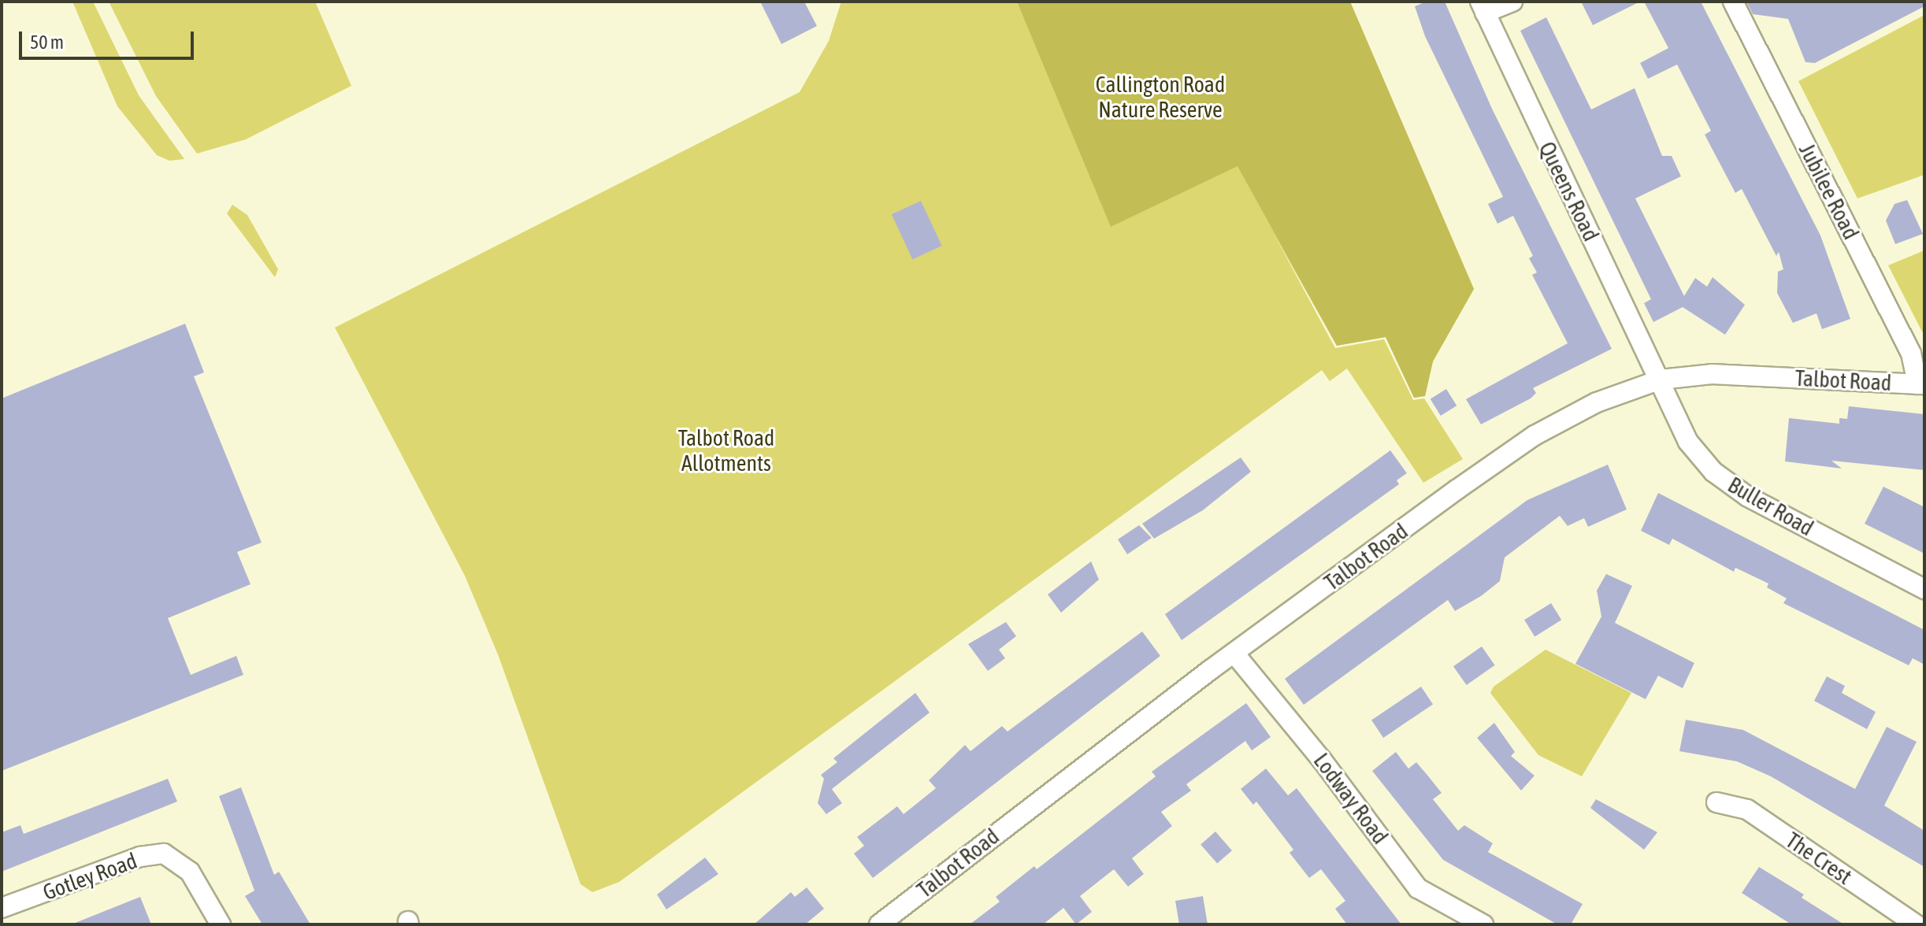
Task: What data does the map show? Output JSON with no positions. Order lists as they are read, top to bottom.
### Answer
{
  "streets": {
    "street": [
      "Queens Road",
      "Jubilee Road",
      "Talbot Road",
      "Buller Road",
      "Lodway Road",
      "The Crest",
      "Gotley Road"
    ]
  },
  "crossings": [
    ["Queens Road", "Talbot Road"],
    ["Queens Road", "Buller Road"],
    ["Jubilee Road", "Talbot Road"],
    ["Talbot Road", "Buller Road"],
    ["Talbot Road", "Lodway Road"]
  ],
  "parks": ["Callington Road Nature Reserve", "Talbot Road Allotments"],
  "scale_bar": "50 m"
}
